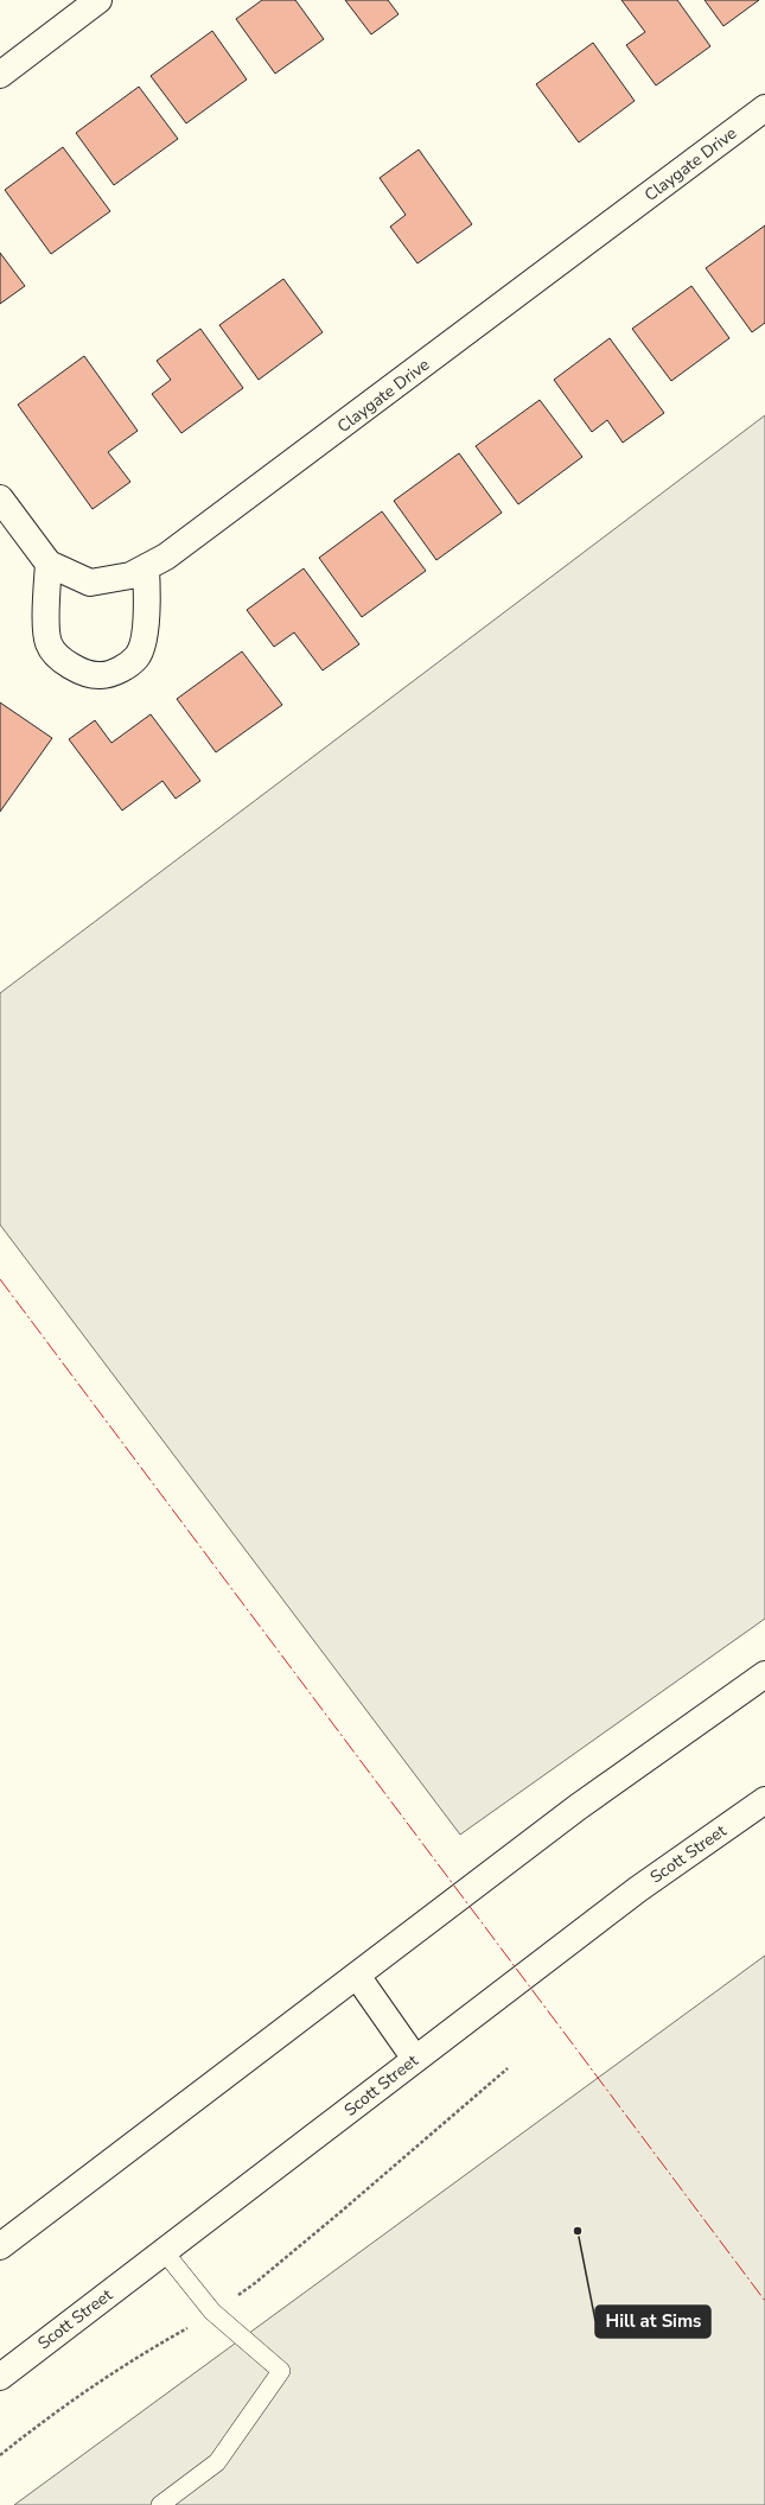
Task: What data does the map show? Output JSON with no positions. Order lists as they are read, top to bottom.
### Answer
{
  "streets": {
    "main road": ["Claygate Drive", "Scott Street"]
  },
  "places": ["Hill at Sims"]
}
